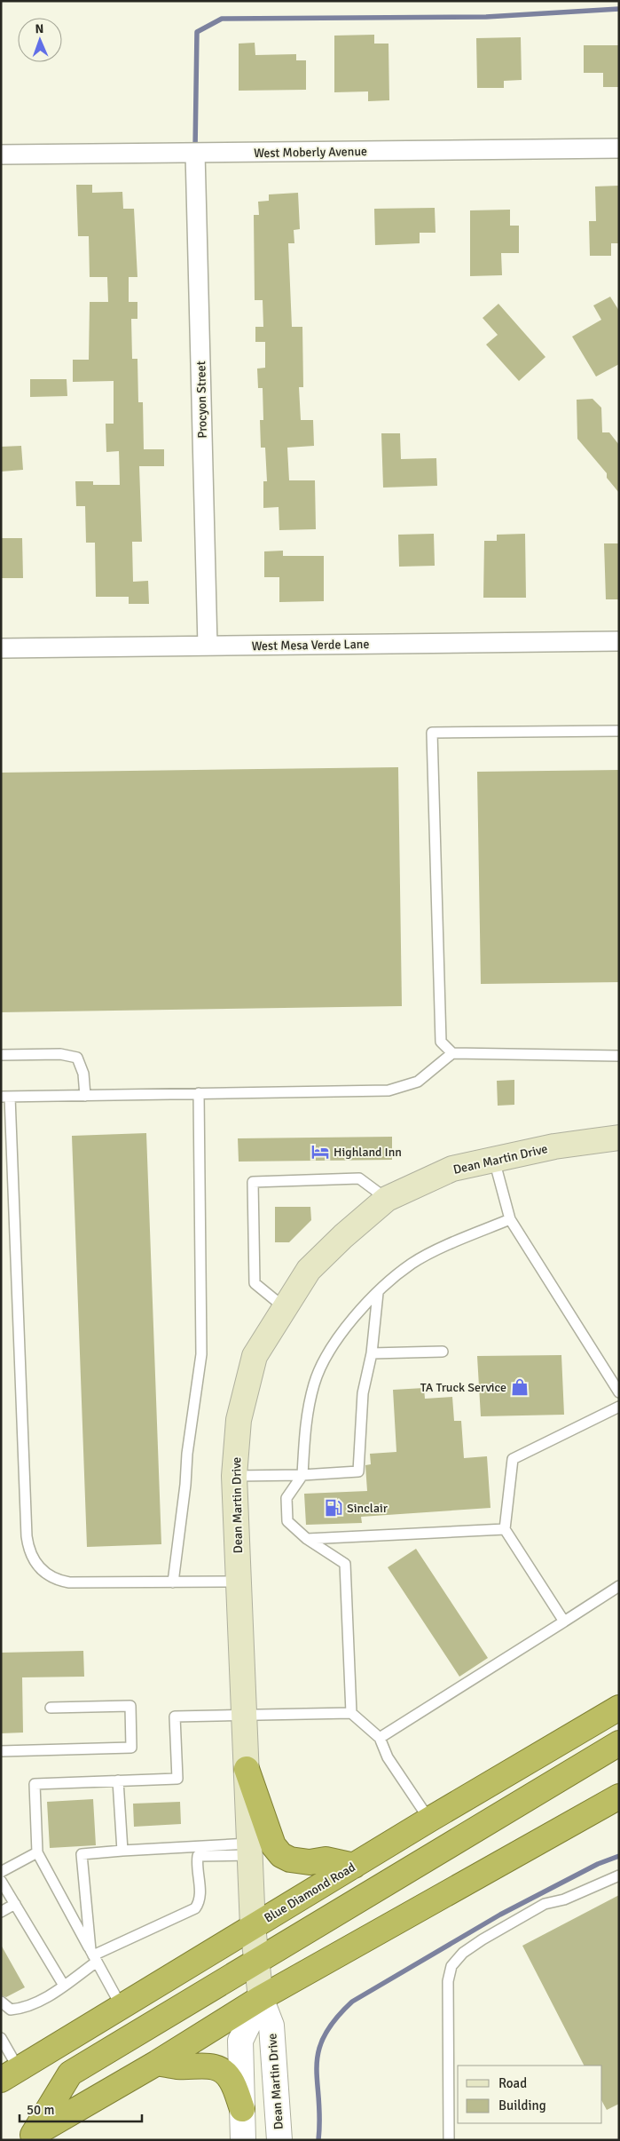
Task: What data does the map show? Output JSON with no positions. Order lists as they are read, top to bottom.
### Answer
{
  "streets": {
    "highway": ["Blue Diamond Road"],
    "main road": ["Dean Martin Drive"],
    "street": ["West Moberly Avenue", "Procyon Street", "West Mesa Verde Lane"]
  },
  "crossings": [
    ["West Moberly Avenue", "Procyon Street"],
    ["Procyon Street", "West Mesa Verde Lane"],
    ["Dean Martin Drive", "Blue Diamond Road"]
  ],
  "places": {
    "hotel": ["Highland Inn"],
    "shop": ["TA Truck Service"],
    "fuel station": ["Sinclair"]
  },
  "legend": ["Road", "Building"],
  "scale_bar": "50 m",
  "north": "top"
}
